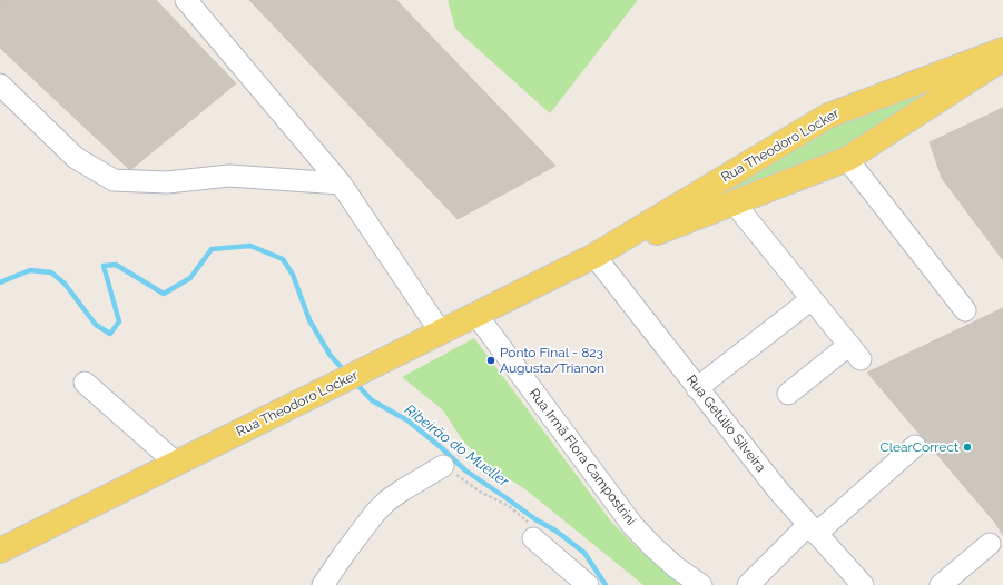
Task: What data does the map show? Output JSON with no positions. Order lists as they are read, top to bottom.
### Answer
{
  "streets": {
    "main road": ["Rua Theodoro Locker"],
    "street": ["Rua Getúlio Silveira", "Rua Irmã Flora Campostrini"]
  },
  "crossings": [
    ["Rua Theodoro Locker", "Rua Getúlio Silveira"],
    ["Rua Theodoro Locker", "Rua Irmã Flora Campostrini"]
  ],
  "water": ["Ribeirão do Mueller"],
  "places": ["Ponto Final - 823 Augusta/Trianon", "ClearCorrect"]
}
